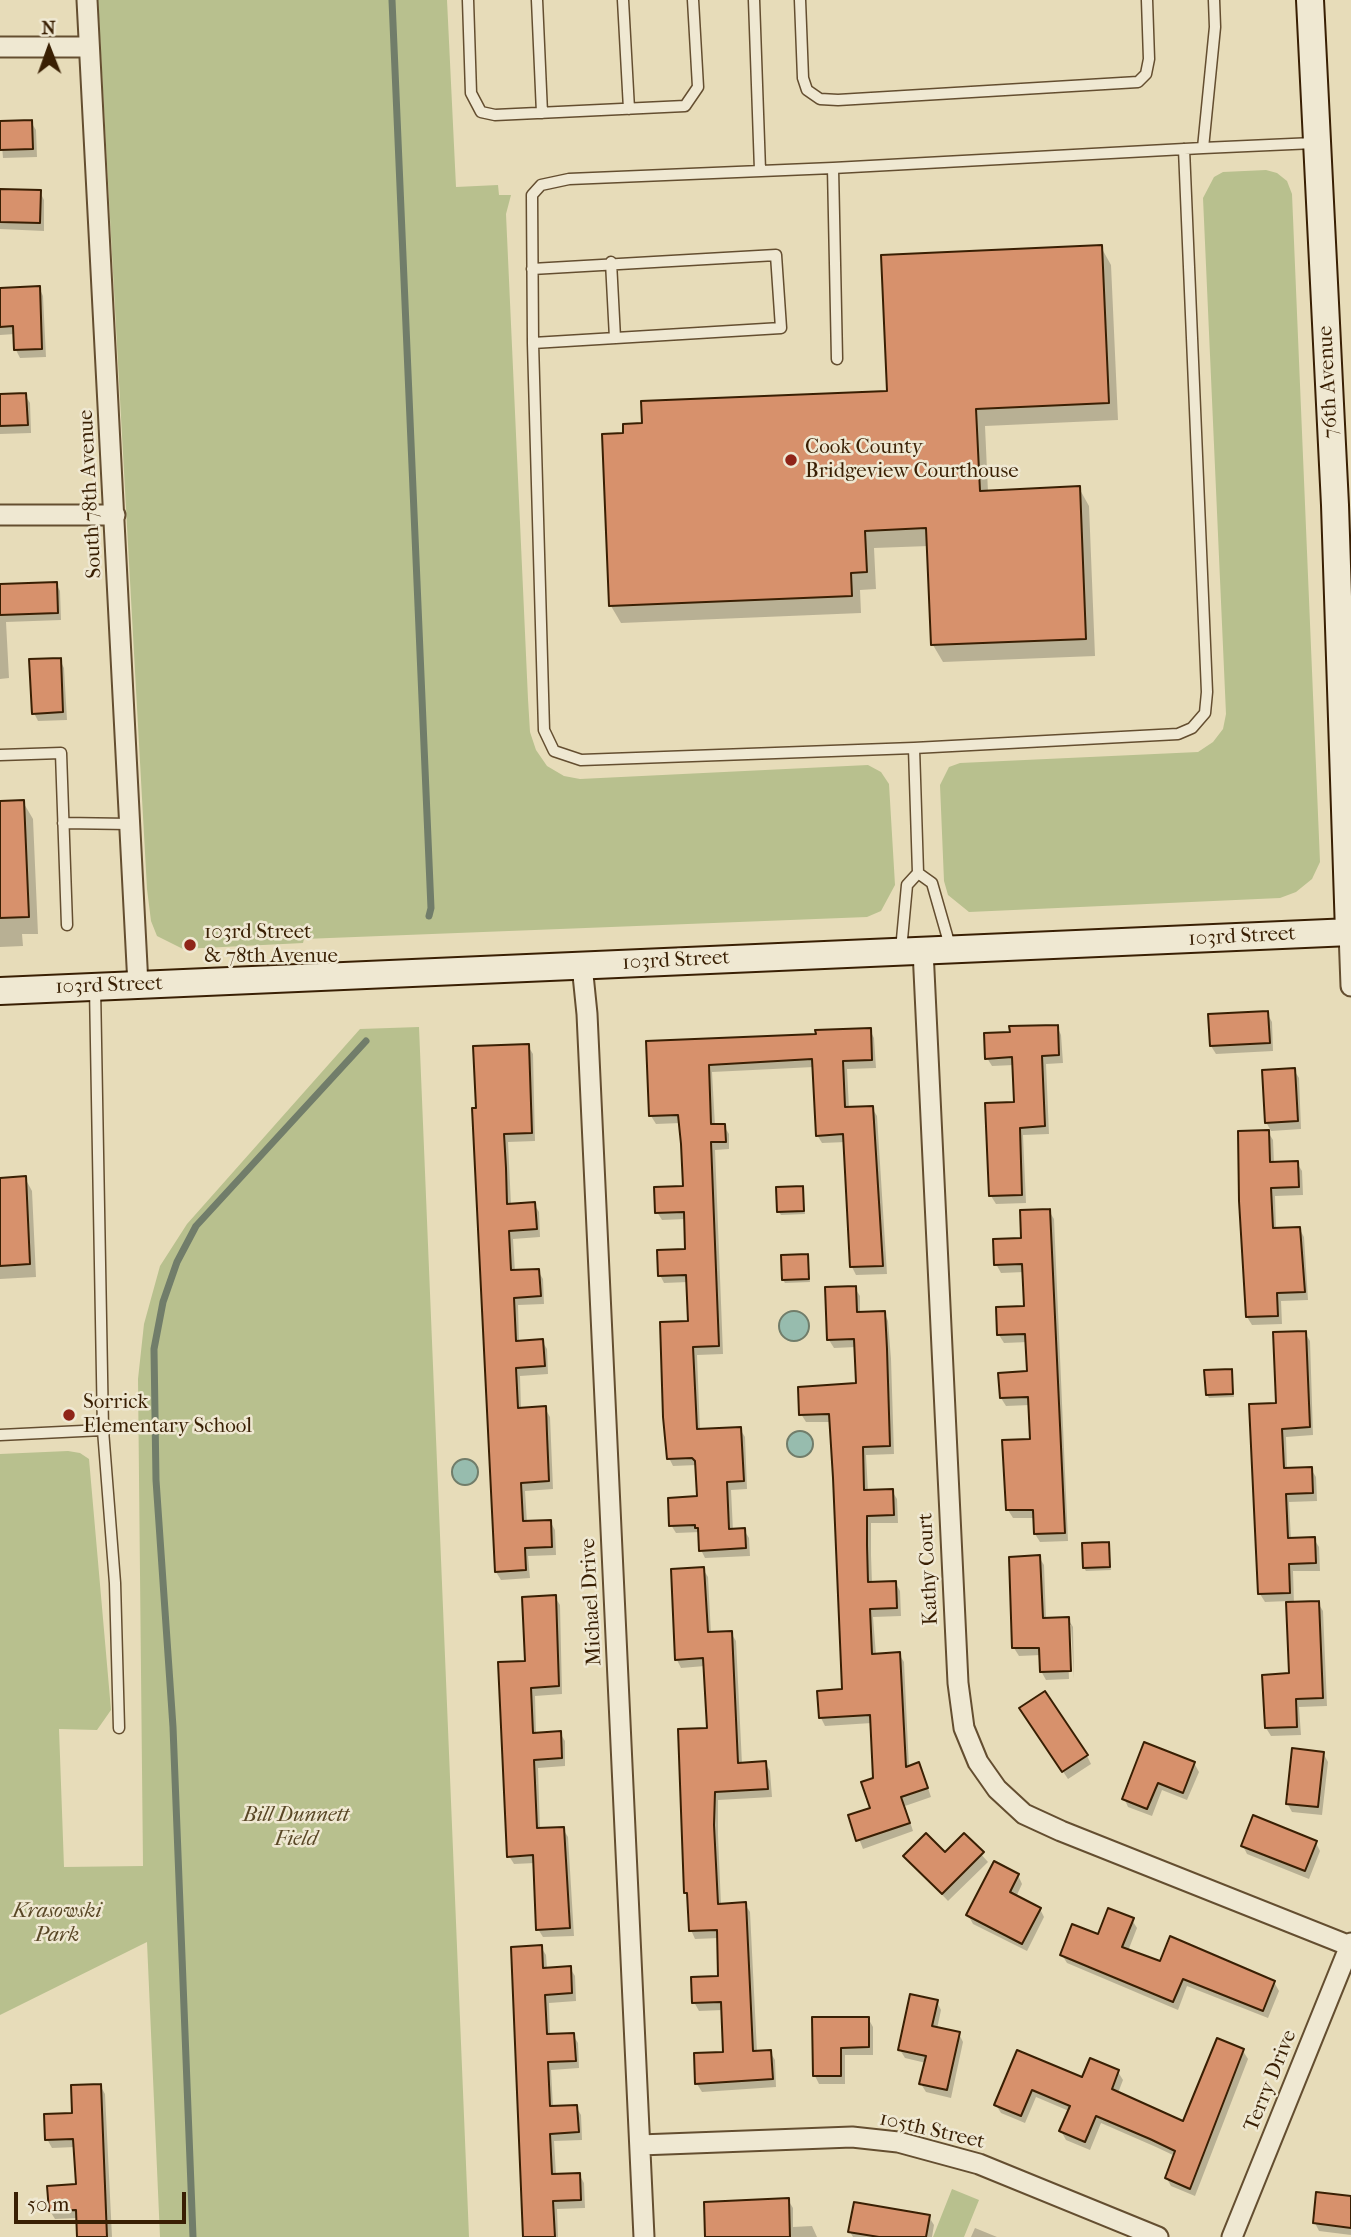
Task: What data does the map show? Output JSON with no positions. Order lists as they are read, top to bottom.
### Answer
{
  "streets": {
    "street": [
      "76th Avenue",
      "South 78th Avenue",
      "103rd Street",
      "Kathy Court",
      "Michael Drive",
      "Terry Drive",
      "105th Street"
    ]
  },
  "crossings": [
    ["76th Avenue", "103rd Street"],
    ["South 78th Avenue", "103rd Street"],
    ["103rd Street", "Kathy Court"],
    ["103rd Street", "Michael Drive"],
    ["Kathy Court", "Terry Drive"],
    ["Michael Drive", "105th Street"]
  ],
  "parks": ["Bill Dunnett Field", "Krasowski Park"],
  "places": ["Cook County Bridgeview Courthouse", "103rd Street & 78th Avenue", "Sorrick Elementary School"],
  "scale_bar": "50 m",
  "north": "top"
}
